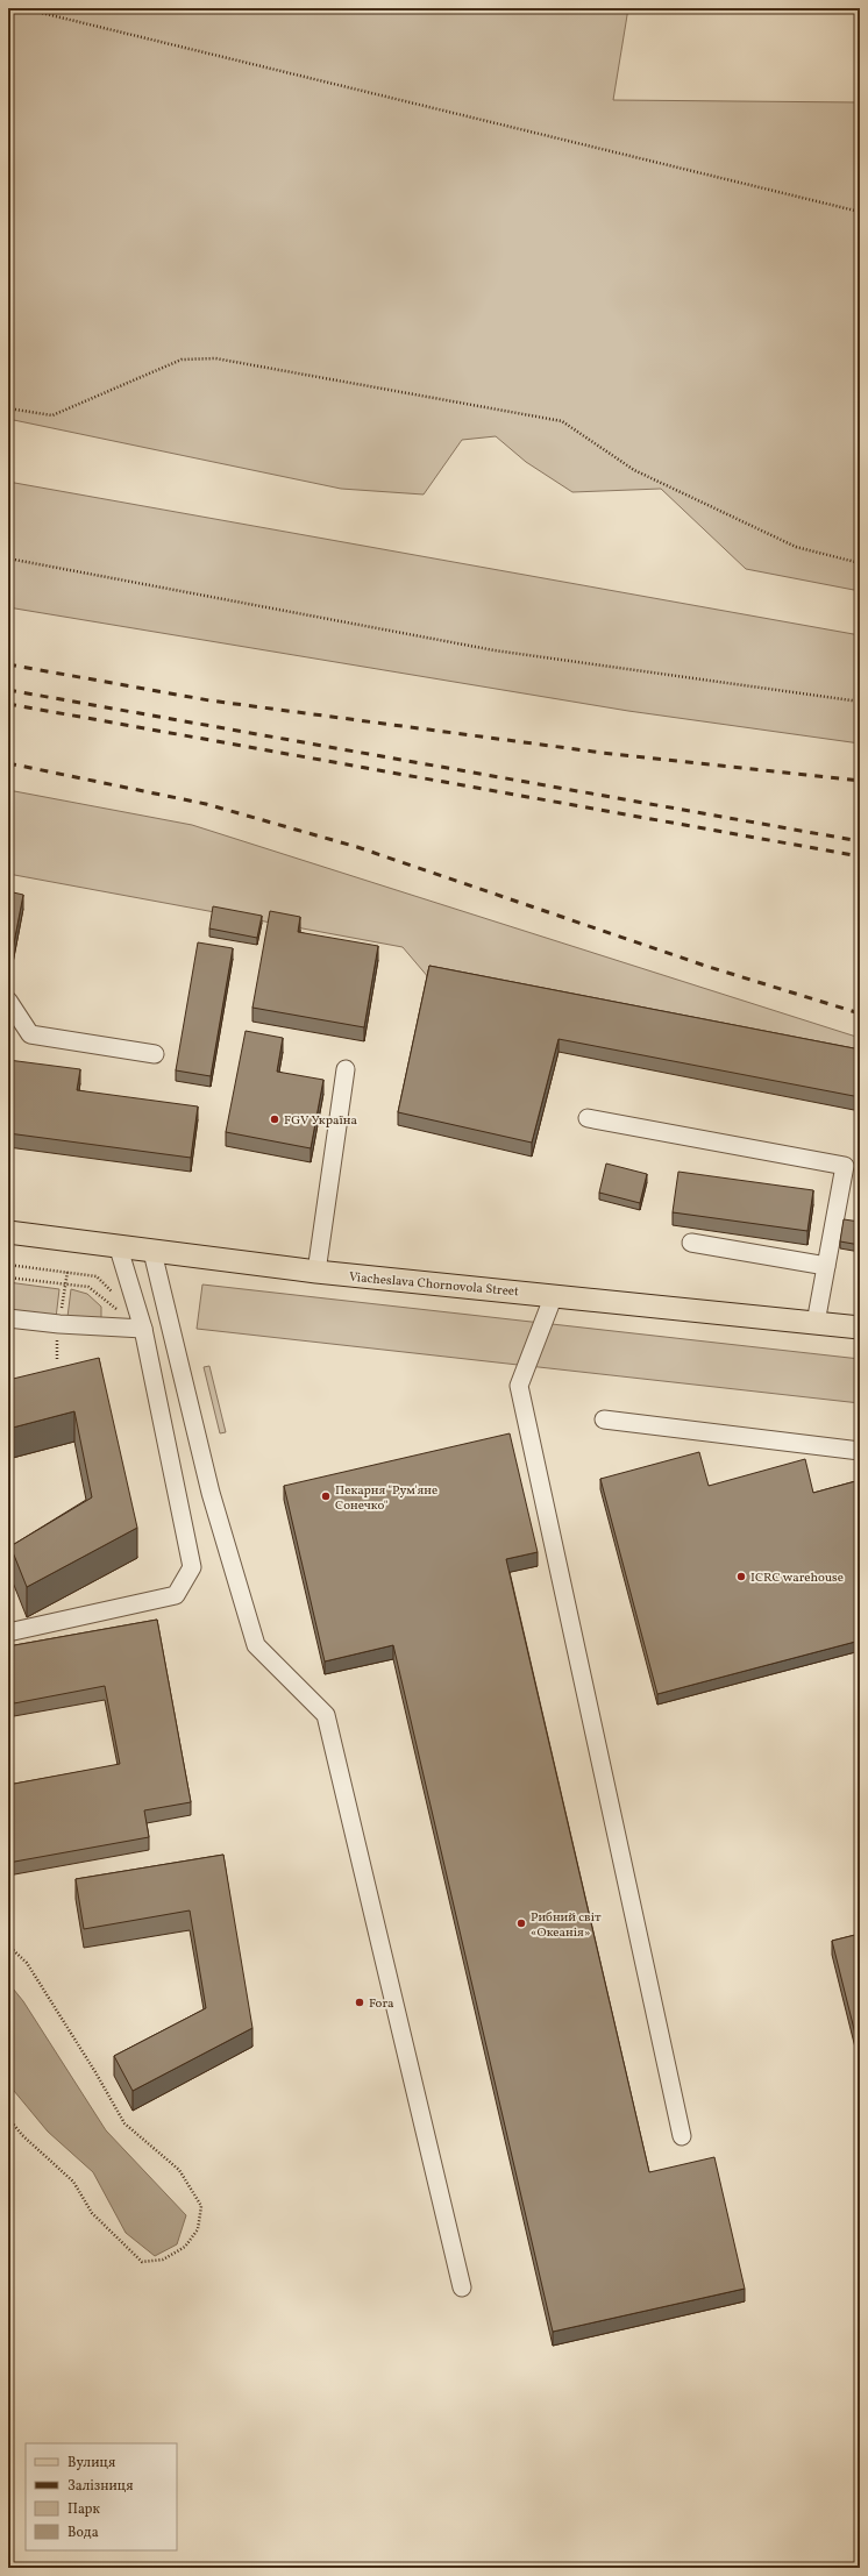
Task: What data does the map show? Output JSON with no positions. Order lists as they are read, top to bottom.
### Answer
{
  "streets": {
    "main road": ["Viacheslava Chornovola Street"]
  },
  "places": [
    "FGV Україна",
    "Пекарня \"Рум'яне Сонечко\"",
    "ICRC warehouse",
    "Рибний світ «Океанія»",
    "Fora"
  ],
  "legend": [
    "Вулиця",
    "Залізниця",
    "Парк",
    "Вода"
  ]
}
